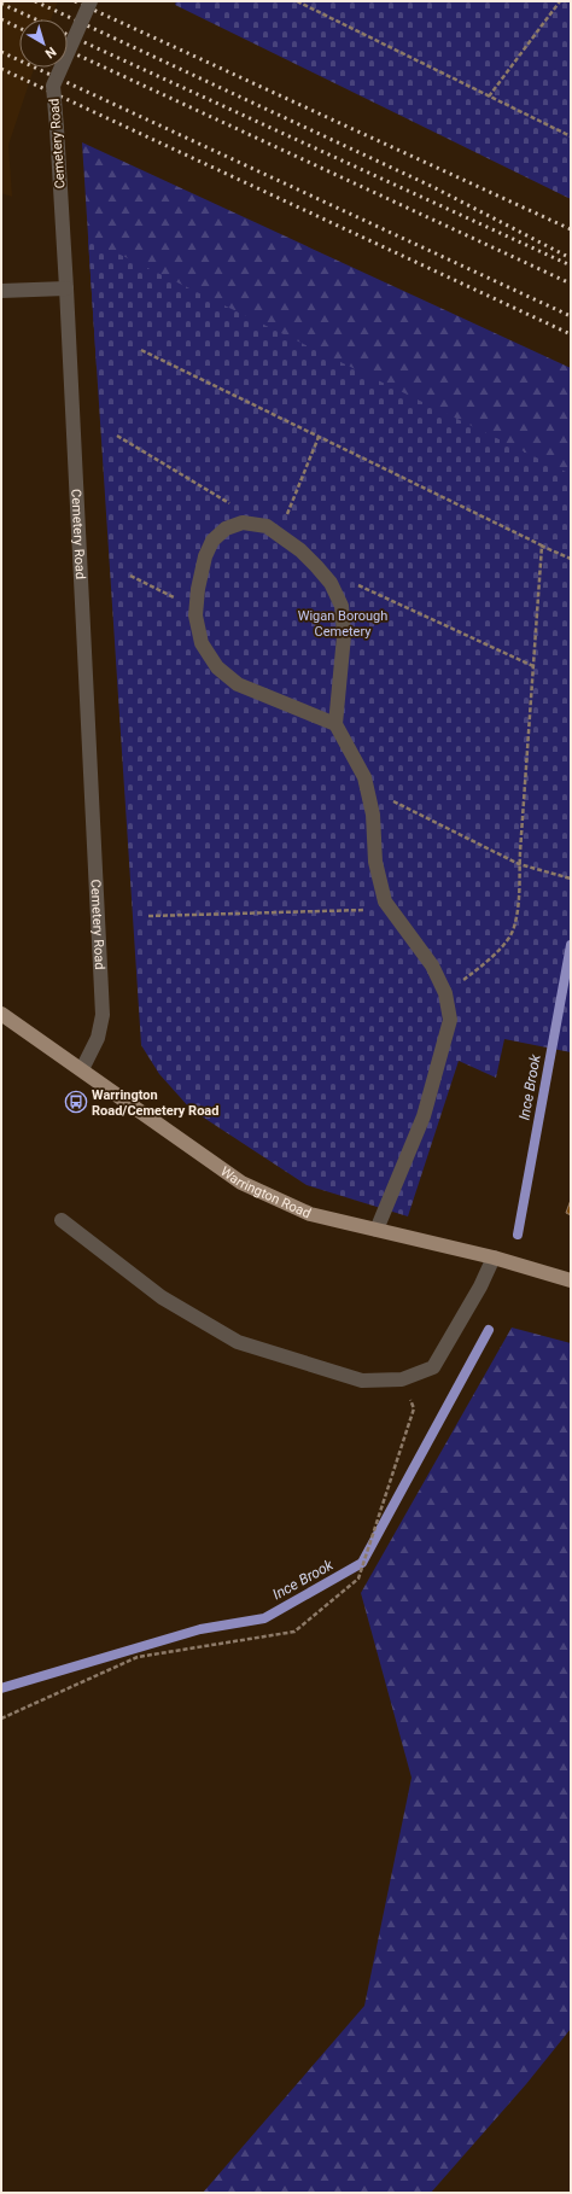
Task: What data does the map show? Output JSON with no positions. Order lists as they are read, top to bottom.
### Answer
{
  "streets": {
    "main road": ["Warrington Road"],
    "street": ["Cemetery Road"]
  },
  "crossings": [
    ["Cemetery Road", "Warrington Road"]
  ],
  "water": ["Ince Brook"],
  "parks": ["Wigan Borough Cemetery"],
  "places": {
    "bus stop": ["Warrington Road/Cemetery Road"]
  },
  "north": "bottom right"
}
